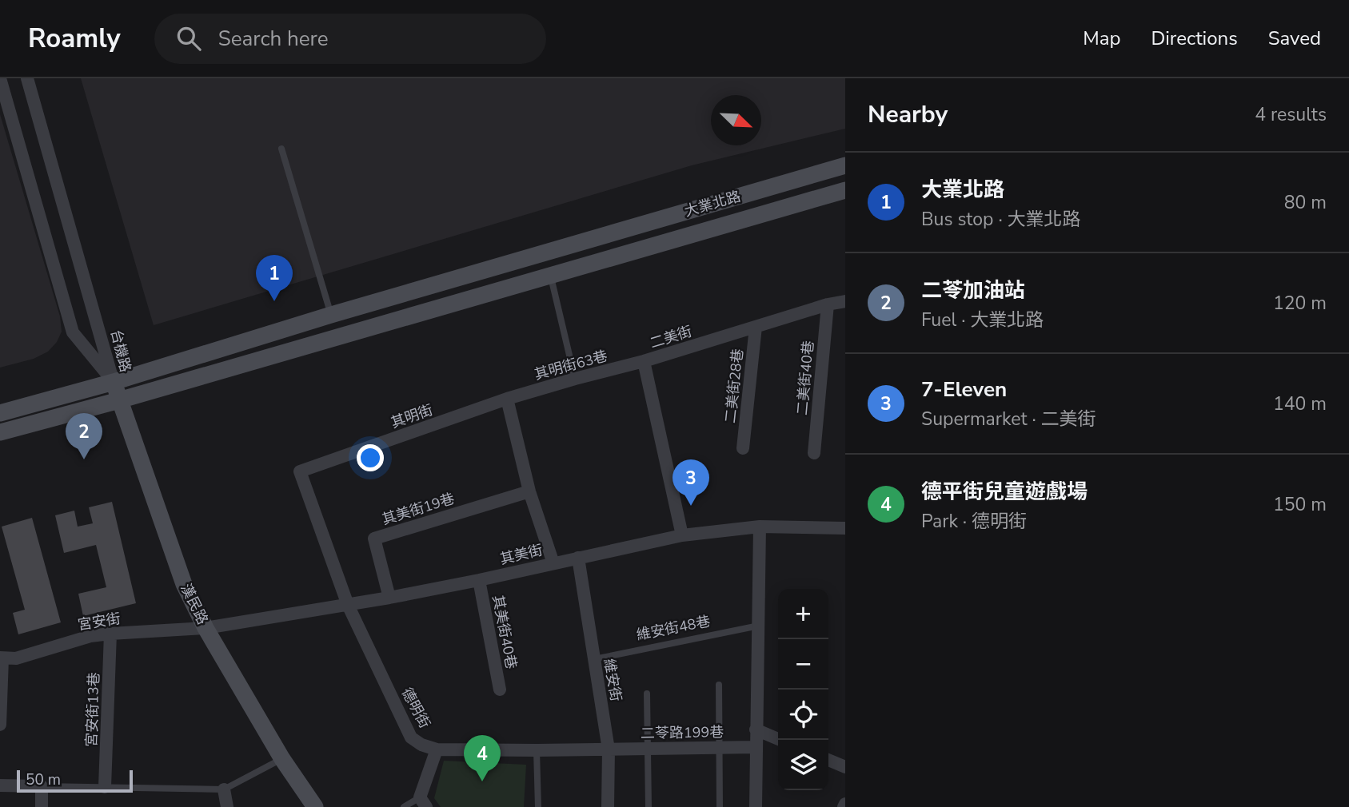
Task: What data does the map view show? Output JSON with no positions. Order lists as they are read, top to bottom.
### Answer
{
  "streets": {
    "street": [
      "大業北路",
      "二美街",
      "台機路",
      "其明街63巷",
      "二美街40巷",
      "二美街28巷",
      "其明街",
      "其美街19巷",
      "其美街",
      "漢民路",
      "宮安街",
      "其美街40巷",
      "維安街",
      "德明街",
      "宮安街13巷",
      "二苓路199巷"
    ],
    "lane": ["維安街48巷"]
  },
  "crossings": [
    ["大業北路", "台機路"],
    ["大業北路", "漢民路"],
    ["二美街", "其明街63巷"],
    ["二美街", "二美街40巷"],
    ["二美街", "二美街28巷"],
    ["二美街", "其美街"],
    ["台機路", "漢民路"],
    ["其明街63巷", "其明街"],
    ["其明街", "其美街"],
    ["其明街", "德明街"],
    ["其美街19巷", "其美街"],
    ["其美街", "漢民路"],
    ["其美街", "宮安街"],
    ["其美街", "其美街40巷"],
    ["其美街", "維安街"],
    ["其美街", "德明街"],
    ["漢民路", "宮安街"],
    ["宮安街", "宮安街13巷"],
    ["維安街48巷", "維安街"],
    ["維安街", "德明街"],
    ["維安街", "二苓路199巷"],
    ["德明街", "二苓路199巷"]
  ],
  "scale_bar": "50 m",
  "north": "bottom right",
  "page": {
    "header": "Roamly",
    "search": "Search here",
    "nav": ["Map", "Directions", "Saved"],
    "heading": ["Nearby", "4 results"],
    "list": [
      {
        "mark": "1",
        "name": "大業北路",
        "note": "Bus stop · 大業北路",
        "value": "80 m"
      },
      {
        "mark": "2",
        "name": "二苓加油站",
        "note": "Fuel · 大業北路",
        "value": "120 m"
      },
      {
        "mark": "3",
        "name": "7-Eleven",
        "note": "Supermarket · 二美街",
        "value": "140 m"
      },
      {
        "mark": "4",
        "name": "德平街兒童遊戲場",
        "note": "Park · 德明街",
        "value": "150 m"
      }
    ],
    "pins": [
      "1",
      "2",
      "3",
      "4"
    ],
    "map_buttons": ["+", "−"],
    "scale": "50 m"
  }
}
